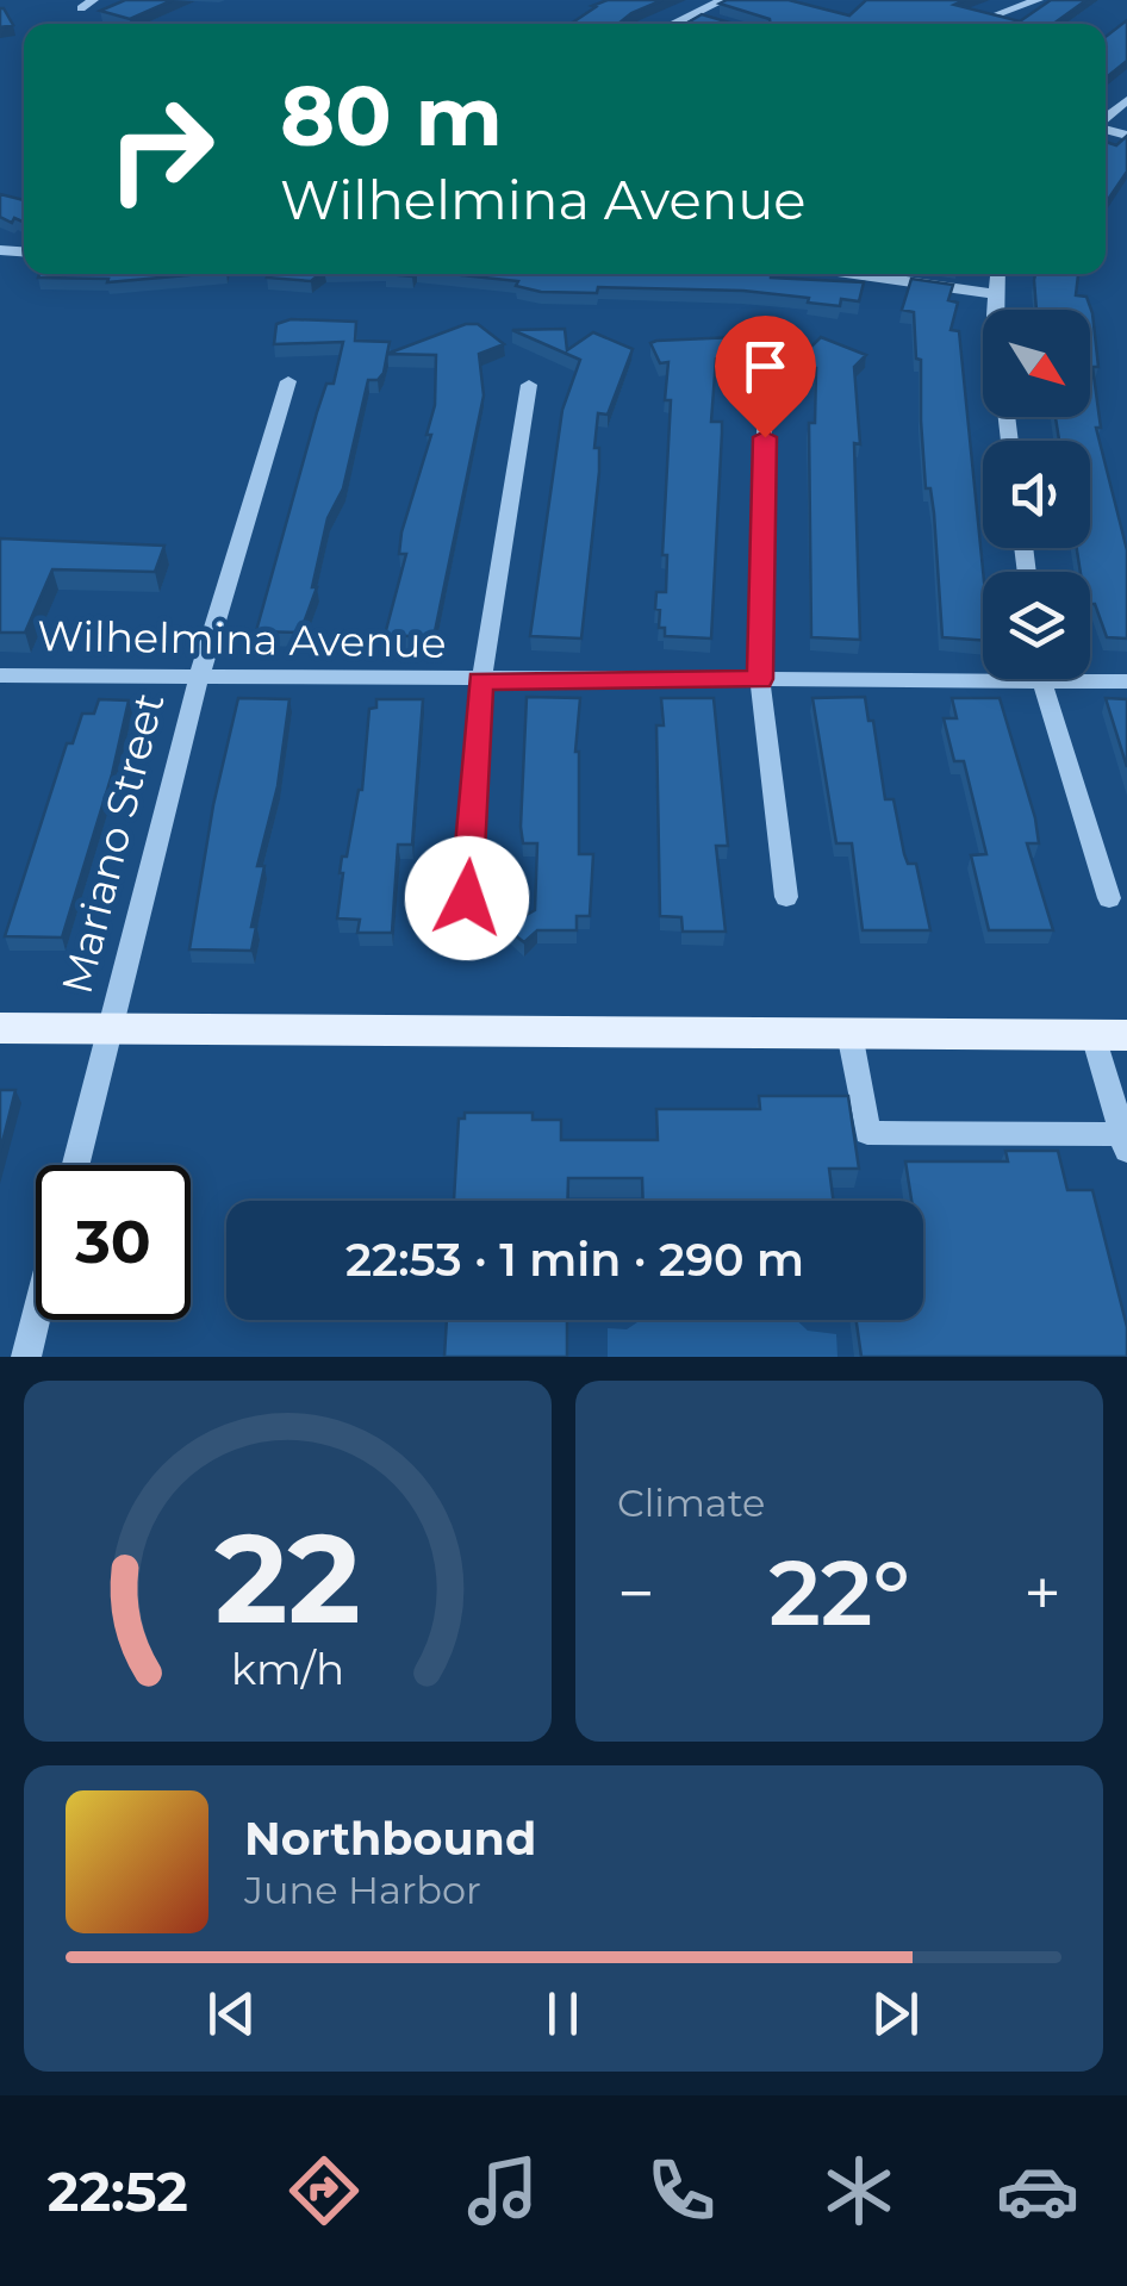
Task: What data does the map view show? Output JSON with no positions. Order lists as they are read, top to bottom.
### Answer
{
  "streets": {
    "street": ["Wilhelmina Avenue", "Mariano Street"]
  },
  "crossings": [
    ["Wilhelmina Avenue", "Mariano Street"]
  ],
  "north": "bottom right",
  "page": {
    "turn": ["80 m", "Wilhelmina Avenue"],
    "limit": "30",
    "trip": "22:53 · 1 min · 290 m",
    "tile": "Climate",
    "heat": ["−", "22°", "+"],
    "song": ["Northbound", "June Harbor"],
    "tabs": "22:52",
    "gauge": ["22", "km/h"]
  }
}
